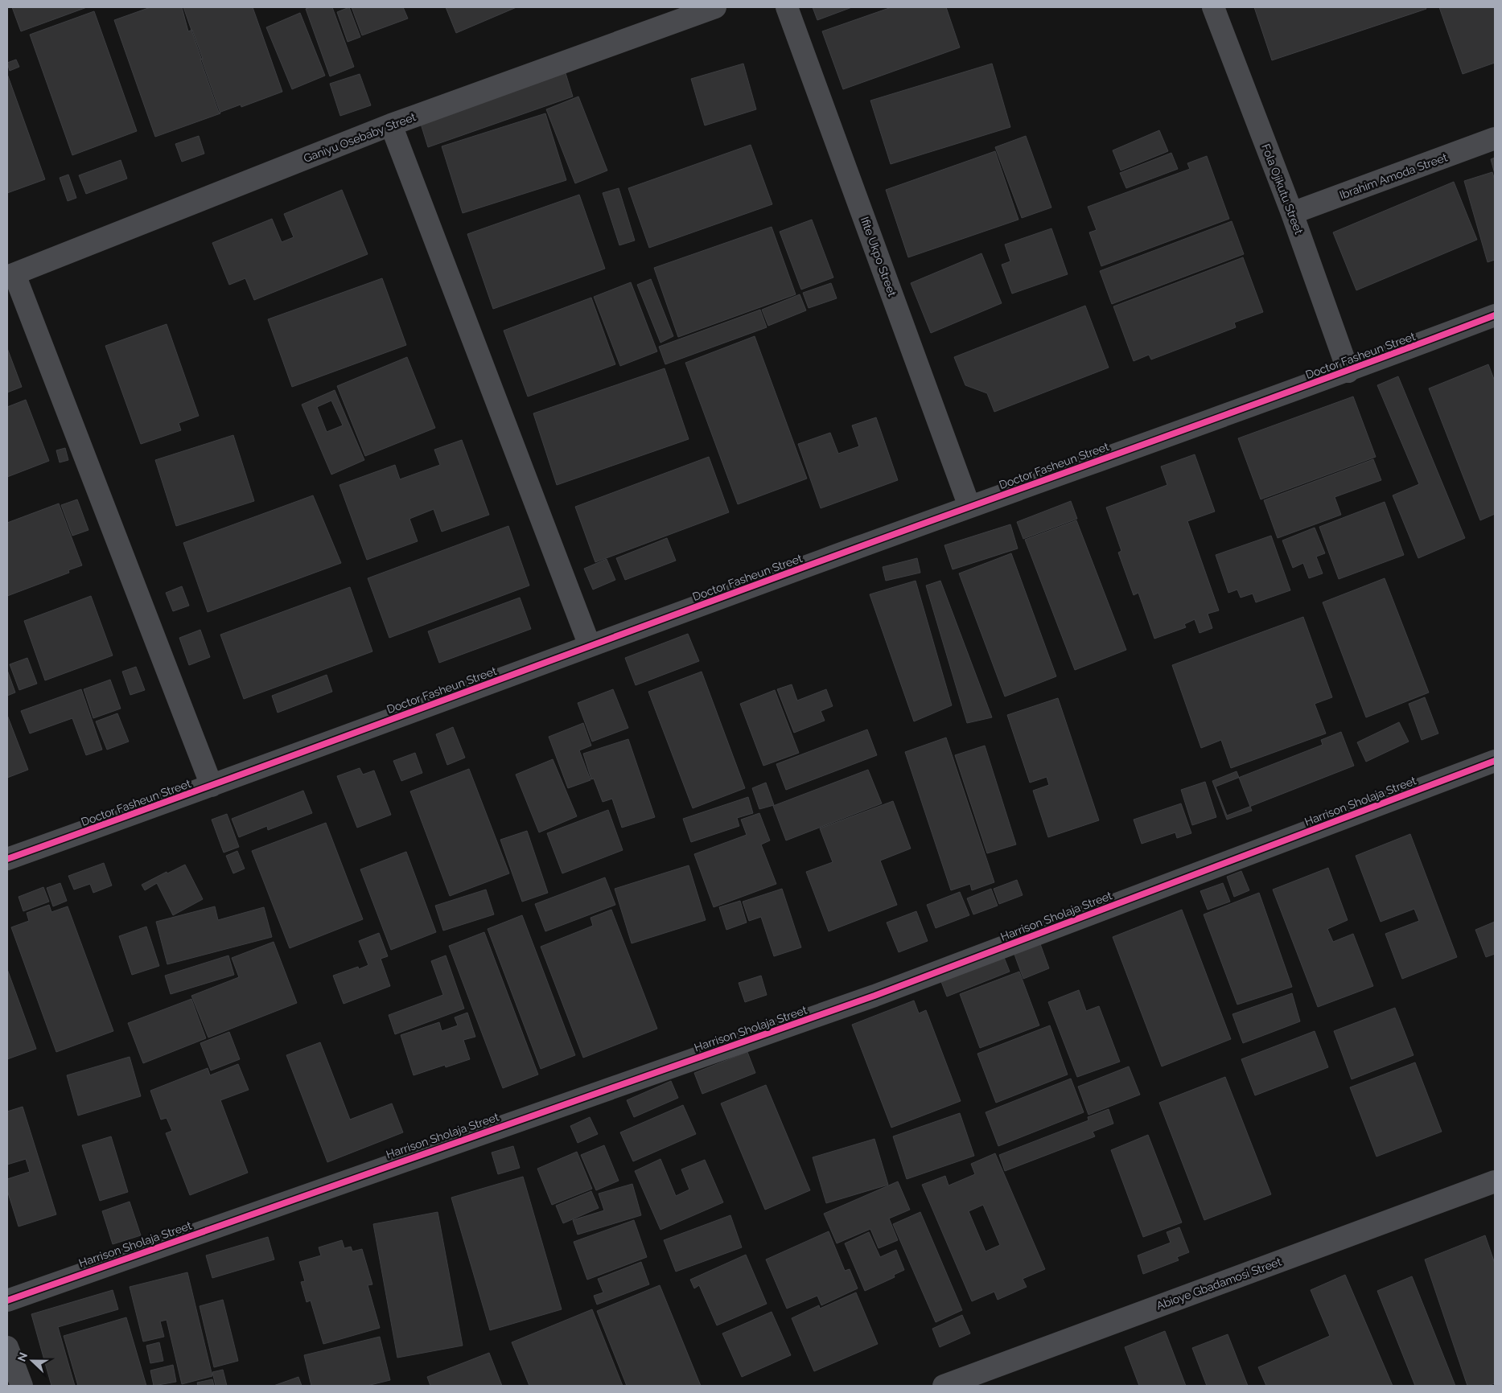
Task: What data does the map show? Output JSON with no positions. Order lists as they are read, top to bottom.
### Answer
{
  "streets": {
    "street": [
      "Ganiyu Osebaby Street",
      "Ibrahim Amoda Street",
      "Fola Ojikutu Street",
      "Ifite Ukpo Street",
      "Doctor Fasheun Street",
      "Harrison Sholaja Street",
      "Abioye Gbadamosi Street"
    ]
  },
  "crossings": [
    ["Ibrahim Amoda Street", "Fola Ojikutu Street"],
    ["Fola Ojikutu Street", "Doctor Fasheun Street"],
    ["Ifite Ukpo Street", "Doctor Fasheun Street"]
  ],
  "north": "left"
}
